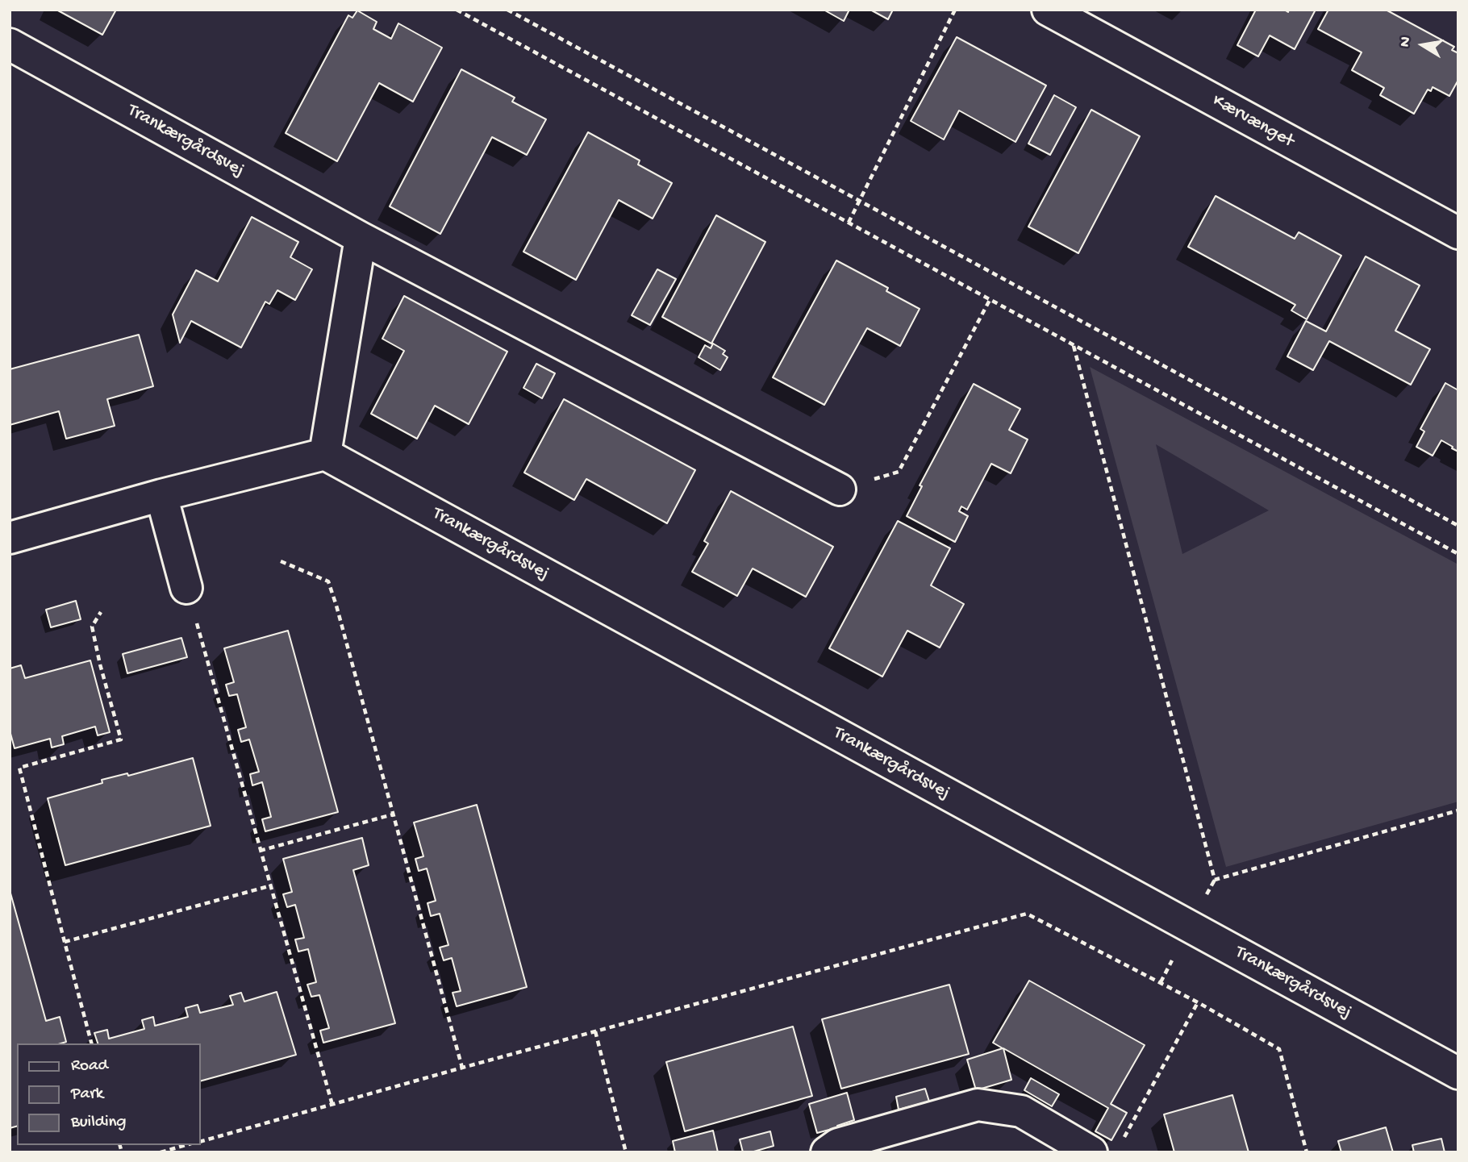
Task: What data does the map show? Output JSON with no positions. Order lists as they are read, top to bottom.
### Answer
{
  "streets": {
    "street": ["Kærvænget", "Trankærgårdsvej"]
  },
  "legend": ["Road", "Park", "Building"],
  "north": "left"
}
